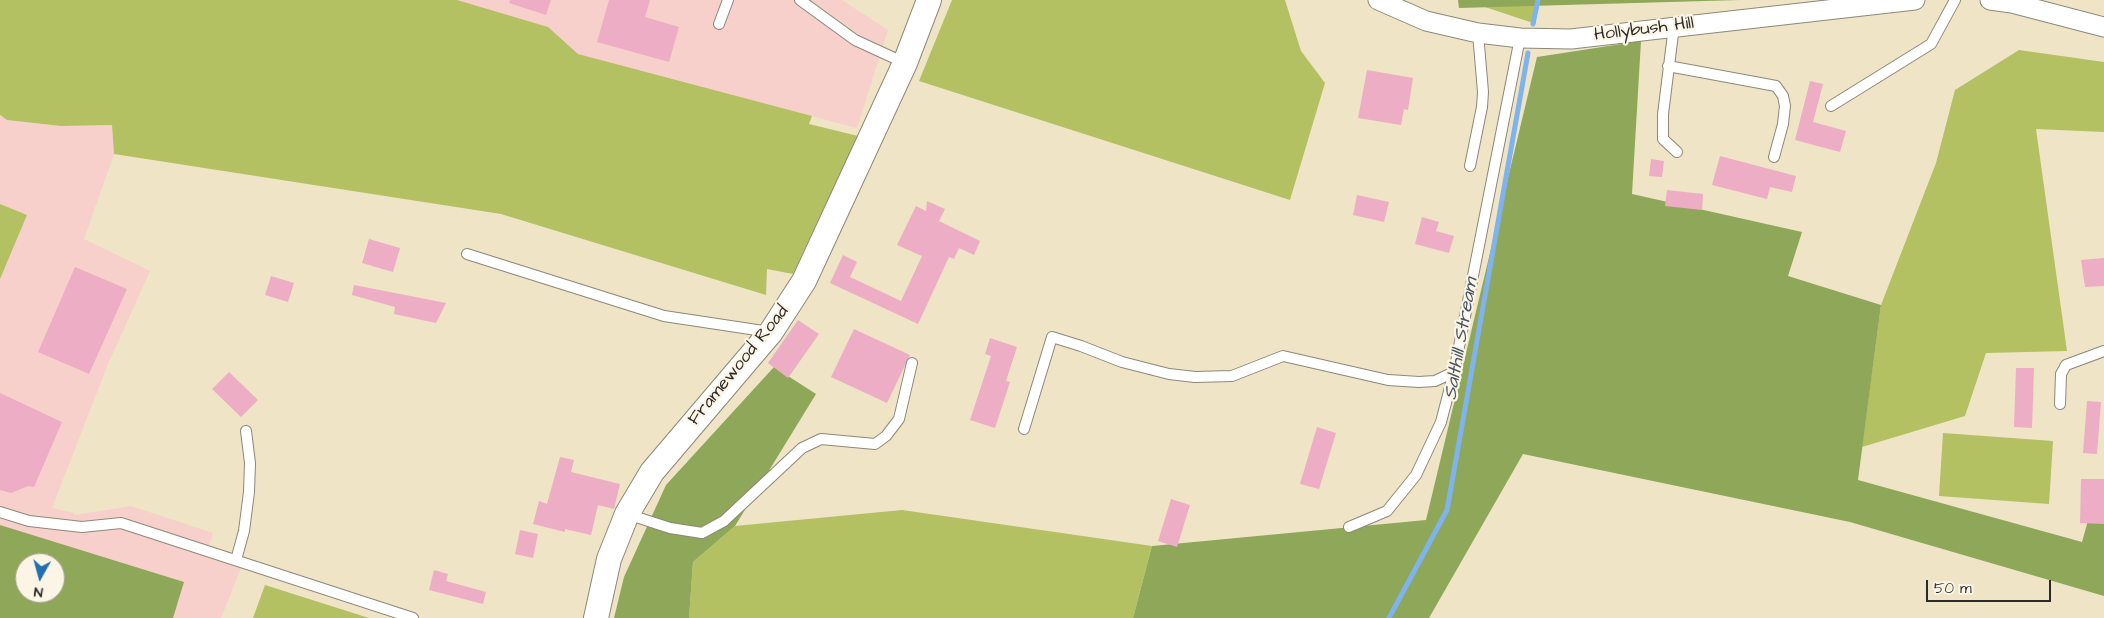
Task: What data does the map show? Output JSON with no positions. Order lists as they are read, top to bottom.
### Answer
{
  "streets": {
    "street": ["Hollybush Hill", "Framewood Road"]
  },
  "water": ["Salthill Stream"],
  "scale_bar": "50 m",
  "north": "bottom"
}
